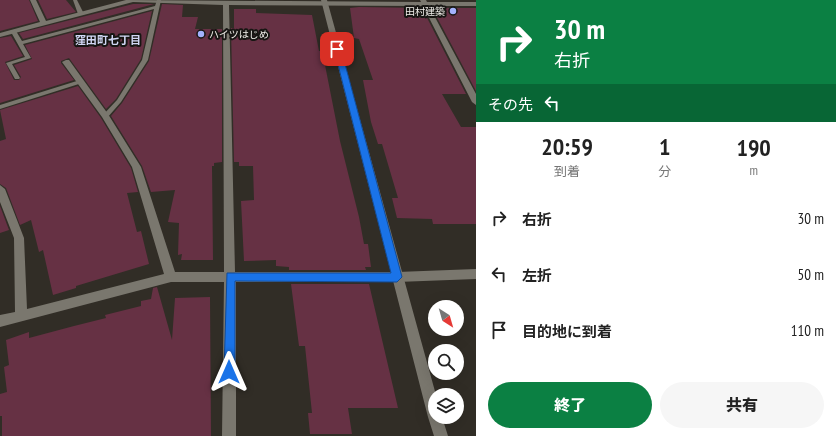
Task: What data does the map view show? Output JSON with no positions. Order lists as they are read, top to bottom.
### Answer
{
  "districts": ["窪田町七丁目"],
  "places": ["田村建築", "ハイツはじめ"],
  "north": "bottom right",
  "page": {
    "turn": ["30 m", "右折"],
    "then": "その先",
    "eta": [
      "20:59",
      "到着",
      "1",
      "分",
      "190",
      "m"
    ],
    "list": [
      {
        "name": "右折",
        "value": "30 m"
      },
      {
        "name": "左折",
        "value": "50 m"
      },
      {
        "name": "目的地に到着",
        "value": "110 m"
      }
    ],
    "buttons": ["終了", "共有"]
  }
}
